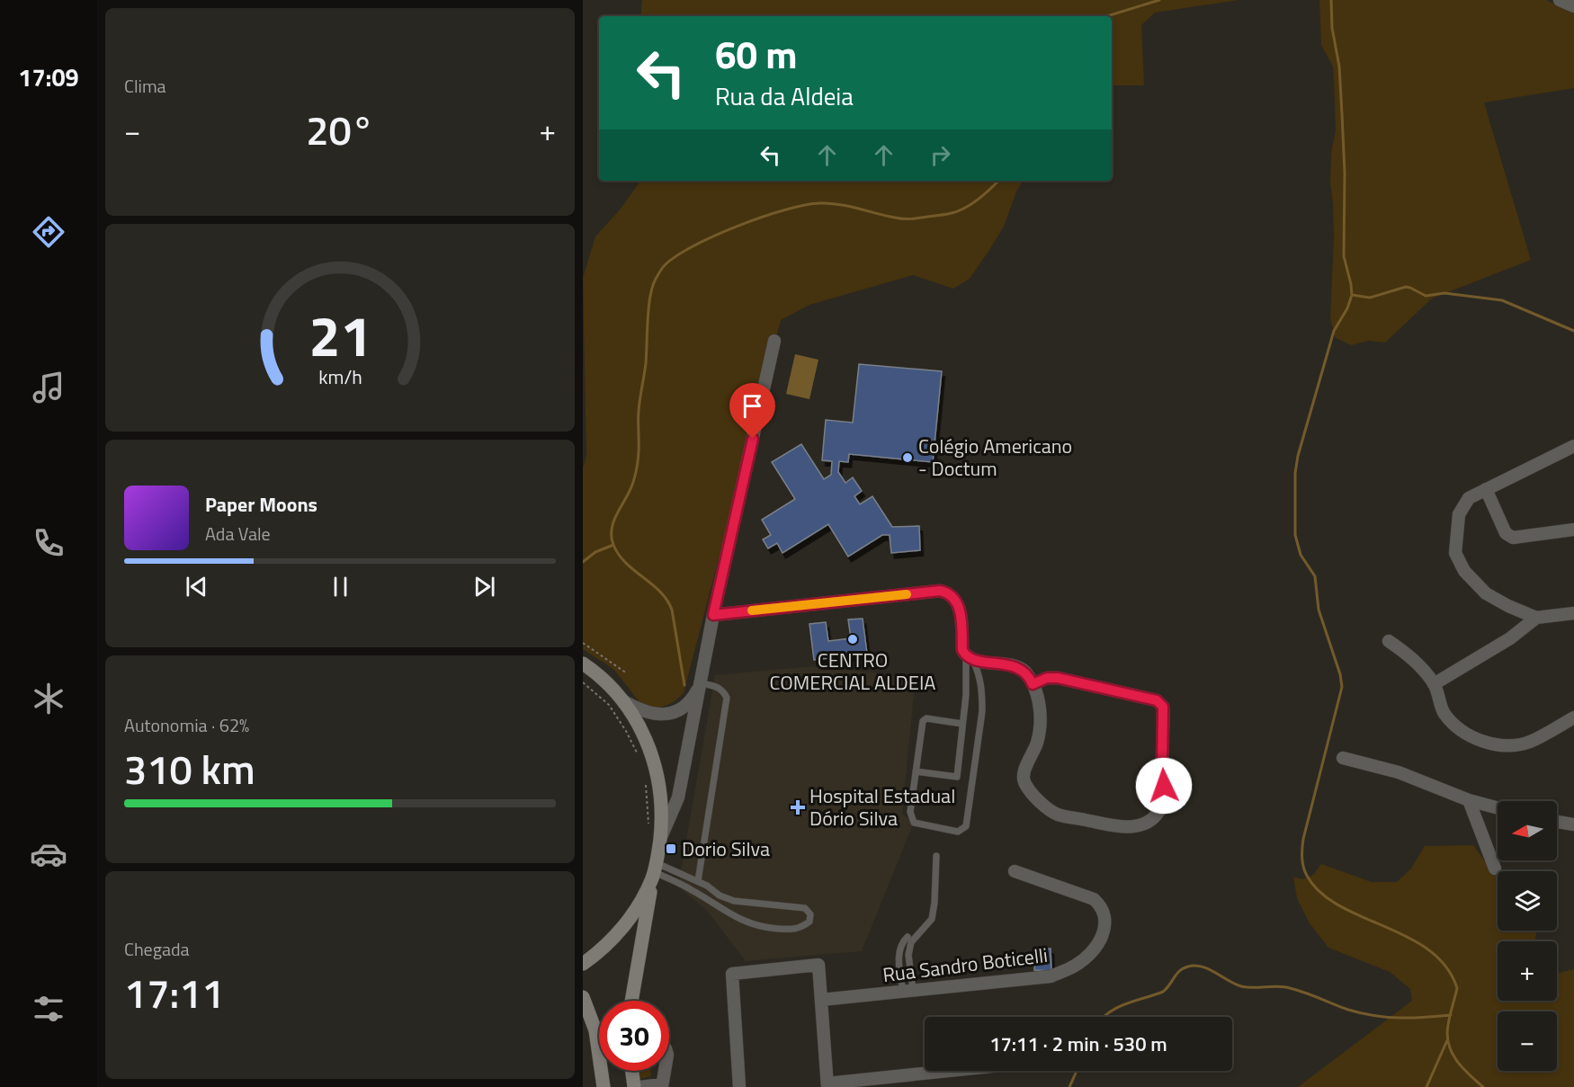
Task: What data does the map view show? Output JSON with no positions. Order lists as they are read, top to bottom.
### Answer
{
  "streets": {
    "street": ["Rua Sandro Boticelli"]
  },
  "places": {
    "other": ["Colégio Americano - Doctum", "CENTRO COMERCIAL ALDEIA"],
    "health": ["Hospital Estadual Dório Silva"],
    "transit": ["Dorio Silva"]
  },
  "north": "left",
  "page": {
    "tabs": "17:09",
    "tile": [
      "Clima",
      ["Autonomia · 62%", "310 km"],
      ["Chegada", "17:11"]
    ],
    "turn": ["60 m", "Rua da Aldeia"],
    "heat": ["−", "20°", "+"],
    "song": ["Paper Moons", "Ada Vale"],
    "map_buttons": ["+", "−"],
    "limit": "30",
    "trip": "17:11 · 2 min · 530 m",
    "gauge": ["21", "km/h"]
  }
}
